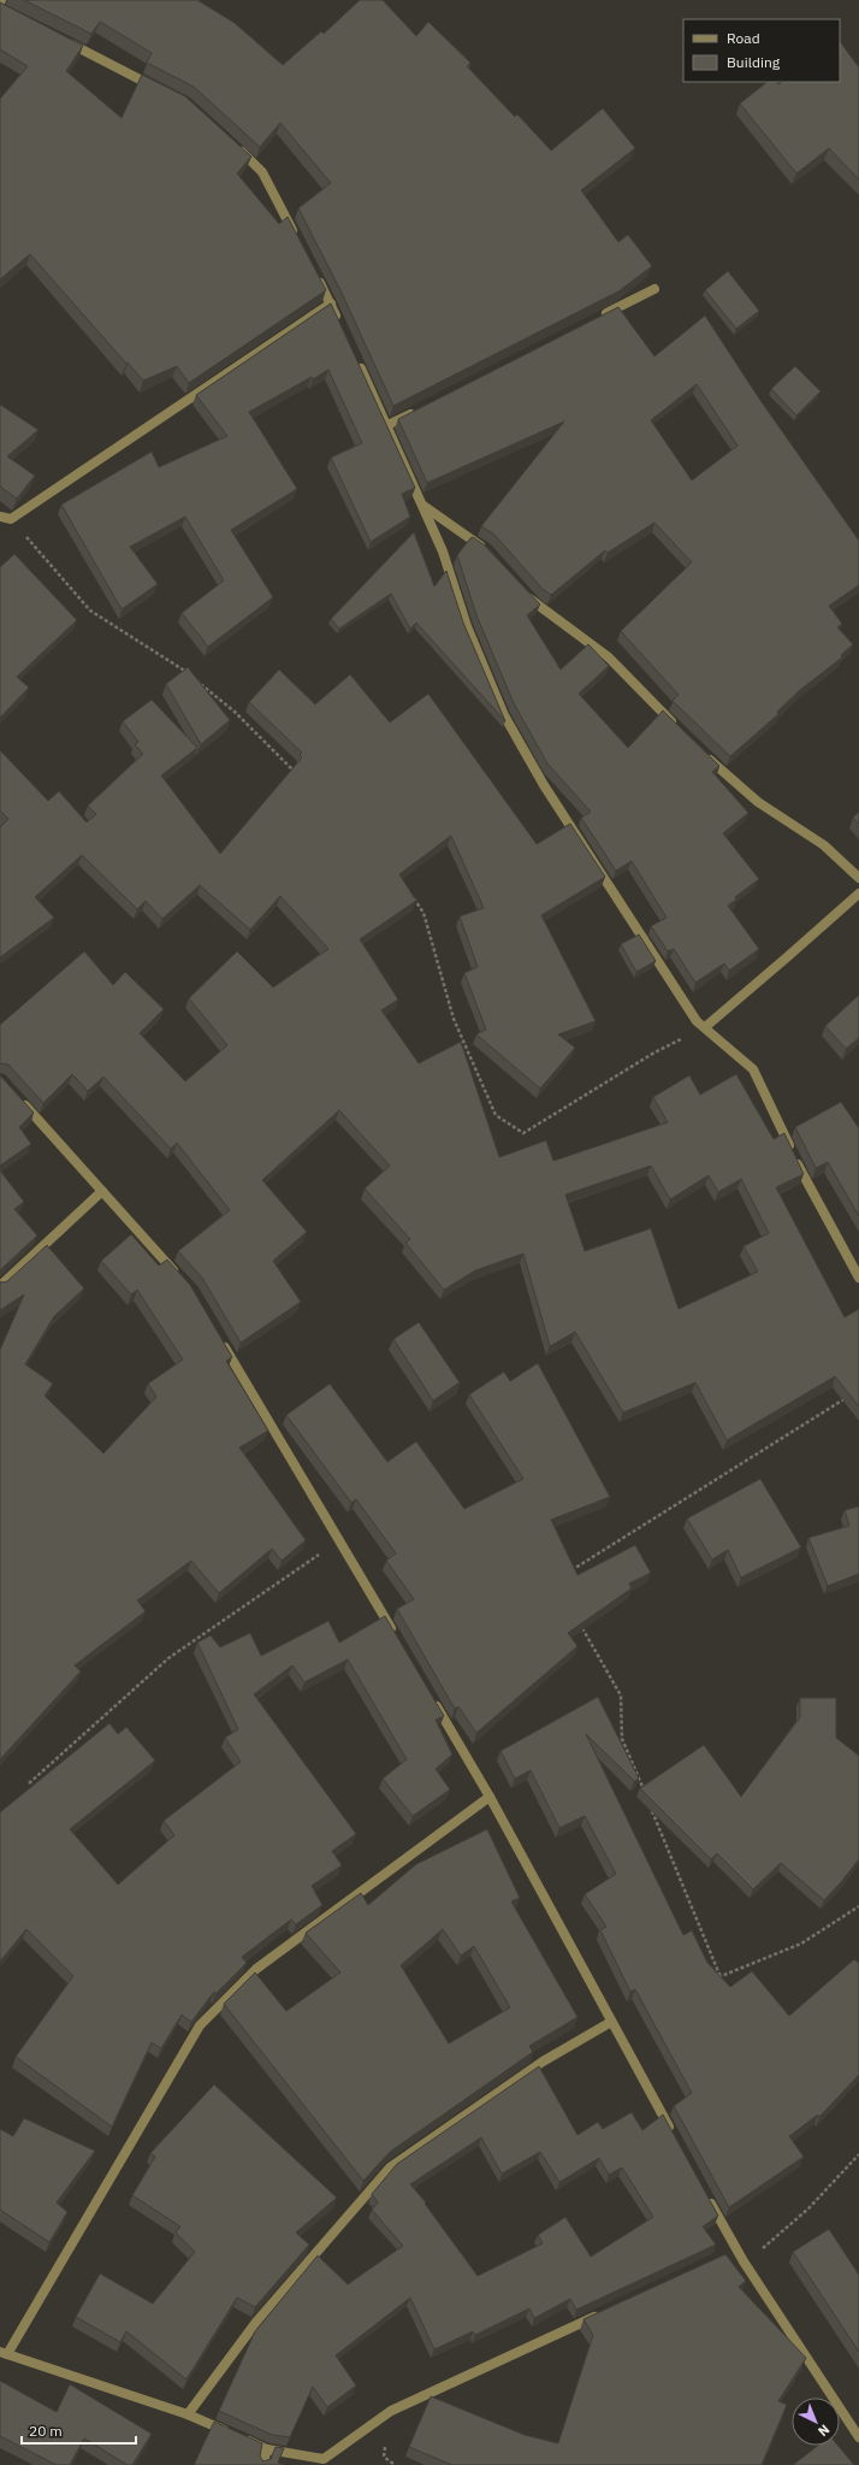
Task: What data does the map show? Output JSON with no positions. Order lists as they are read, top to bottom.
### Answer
{
  "legend": ["Road", "Building"],
  "scale_bar": "20 m",
  "north": "bottom right"
}
